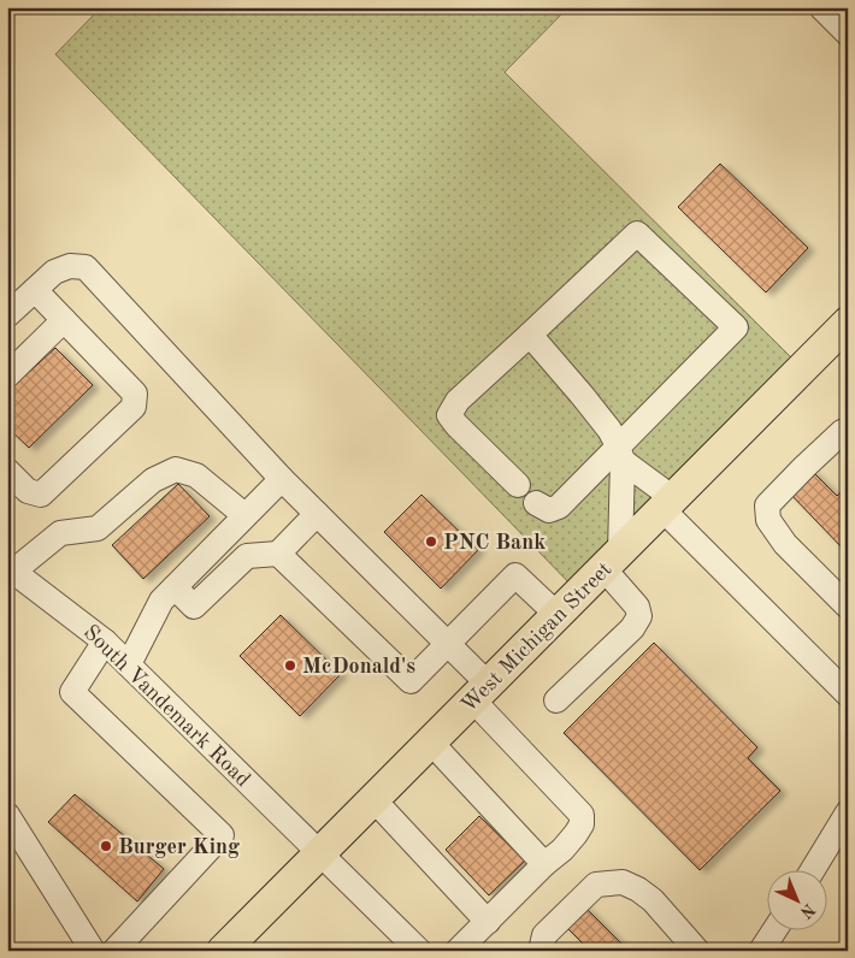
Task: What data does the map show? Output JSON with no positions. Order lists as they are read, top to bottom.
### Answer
{
  "streets": {
    "main road": ["West Michigan Street"],
    "street": ["South Vandemark Road"]
  },
  "crossings": [
    ["West Michigan Street", "South Vandemark Road"]
  ],
  "places": ["PNC Bank", "McDonald's", "Burger King"],
  "north": "bottom right"
}
